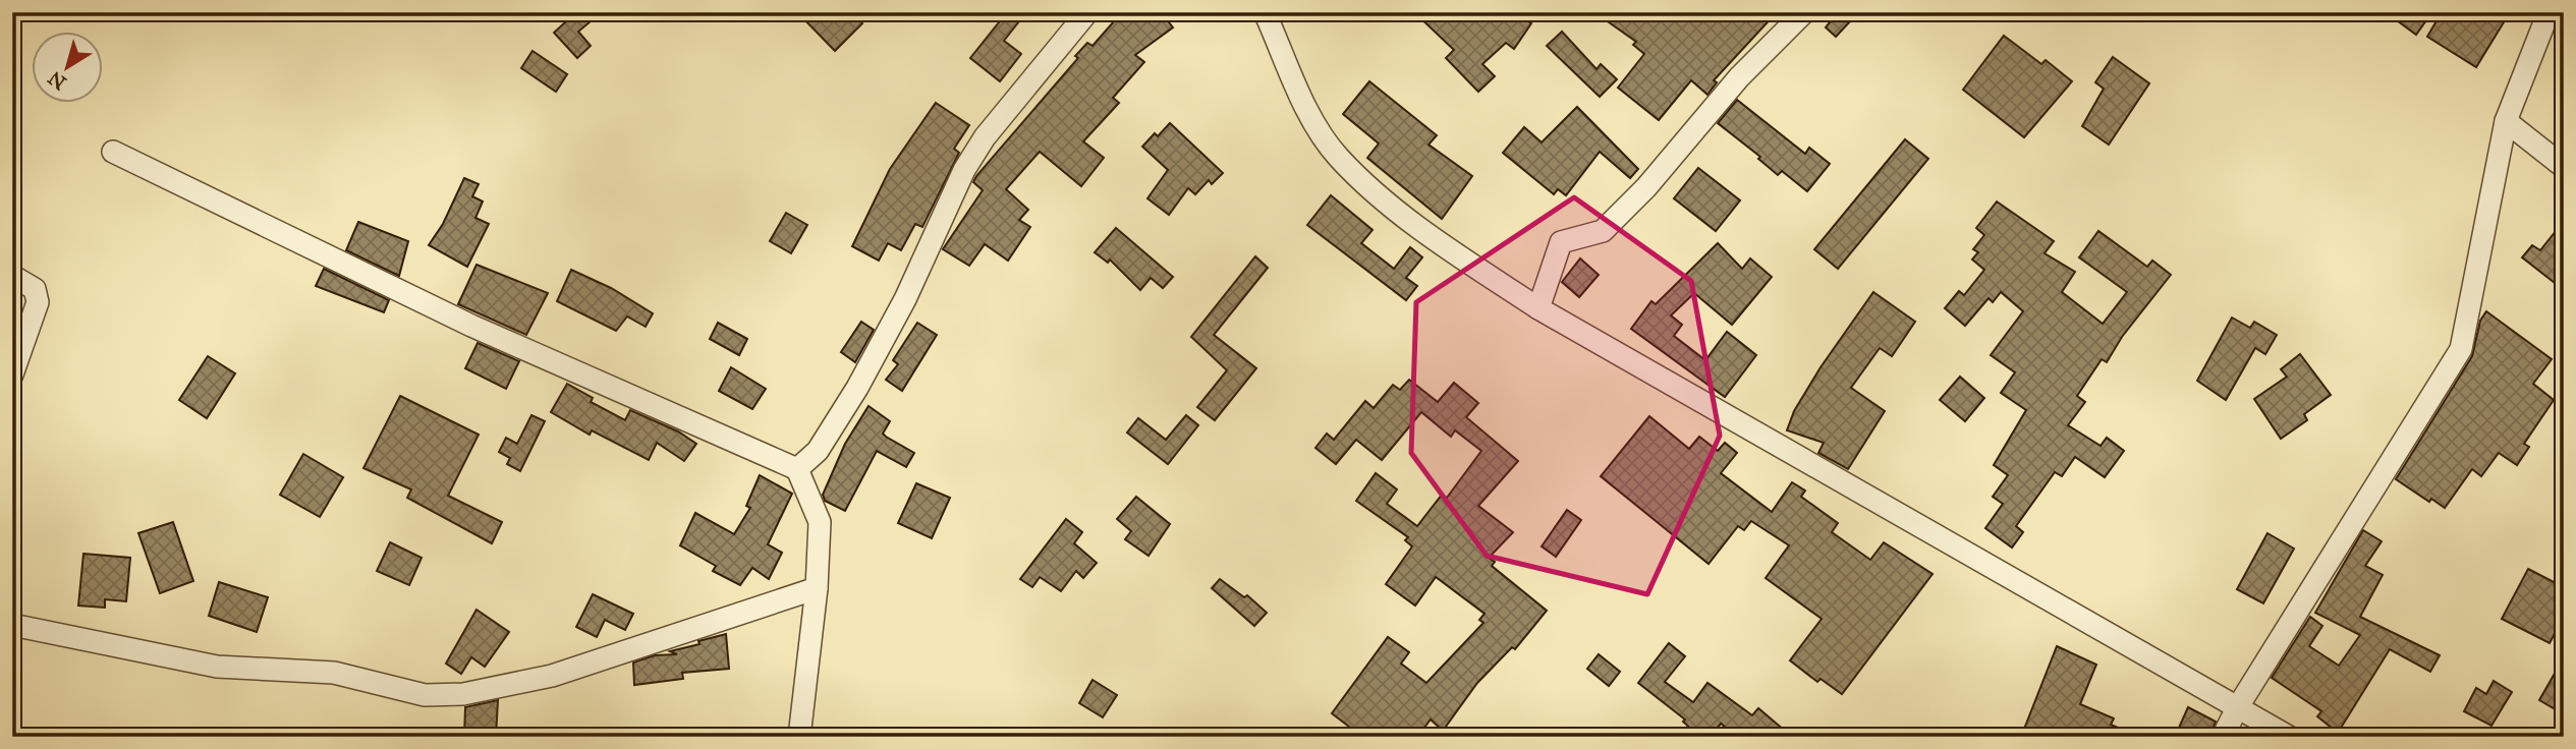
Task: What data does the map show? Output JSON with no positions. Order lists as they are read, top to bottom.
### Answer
{
  "north": "bottom left"
}
